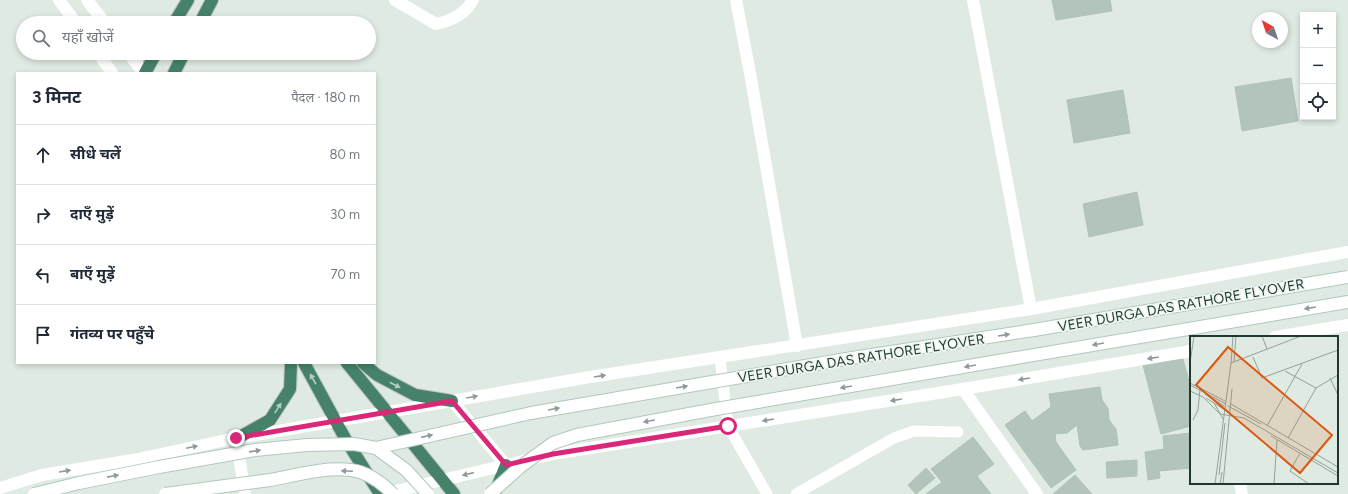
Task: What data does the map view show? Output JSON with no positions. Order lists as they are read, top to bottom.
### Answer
{
  "streets": {
    "street": ["VEER DURGA DAS RATHORE FLYOVER"]
  },
  "north": "top left",
  "page": {
    "map_buttons": ["+", "−"],
    "search": "यहाँ खोजें",
    "heading": ["3 मिनट", "पैदल · 180 m"],
    "list": [
      ["सीधे चलें", "80 m"],
      ["दाएँ मुड़ें", "30 m"],
      ["बाएँ मुड़ें", "70 m"],
      "गंतव्य पर पहुँचे"
    ]
  }
}
